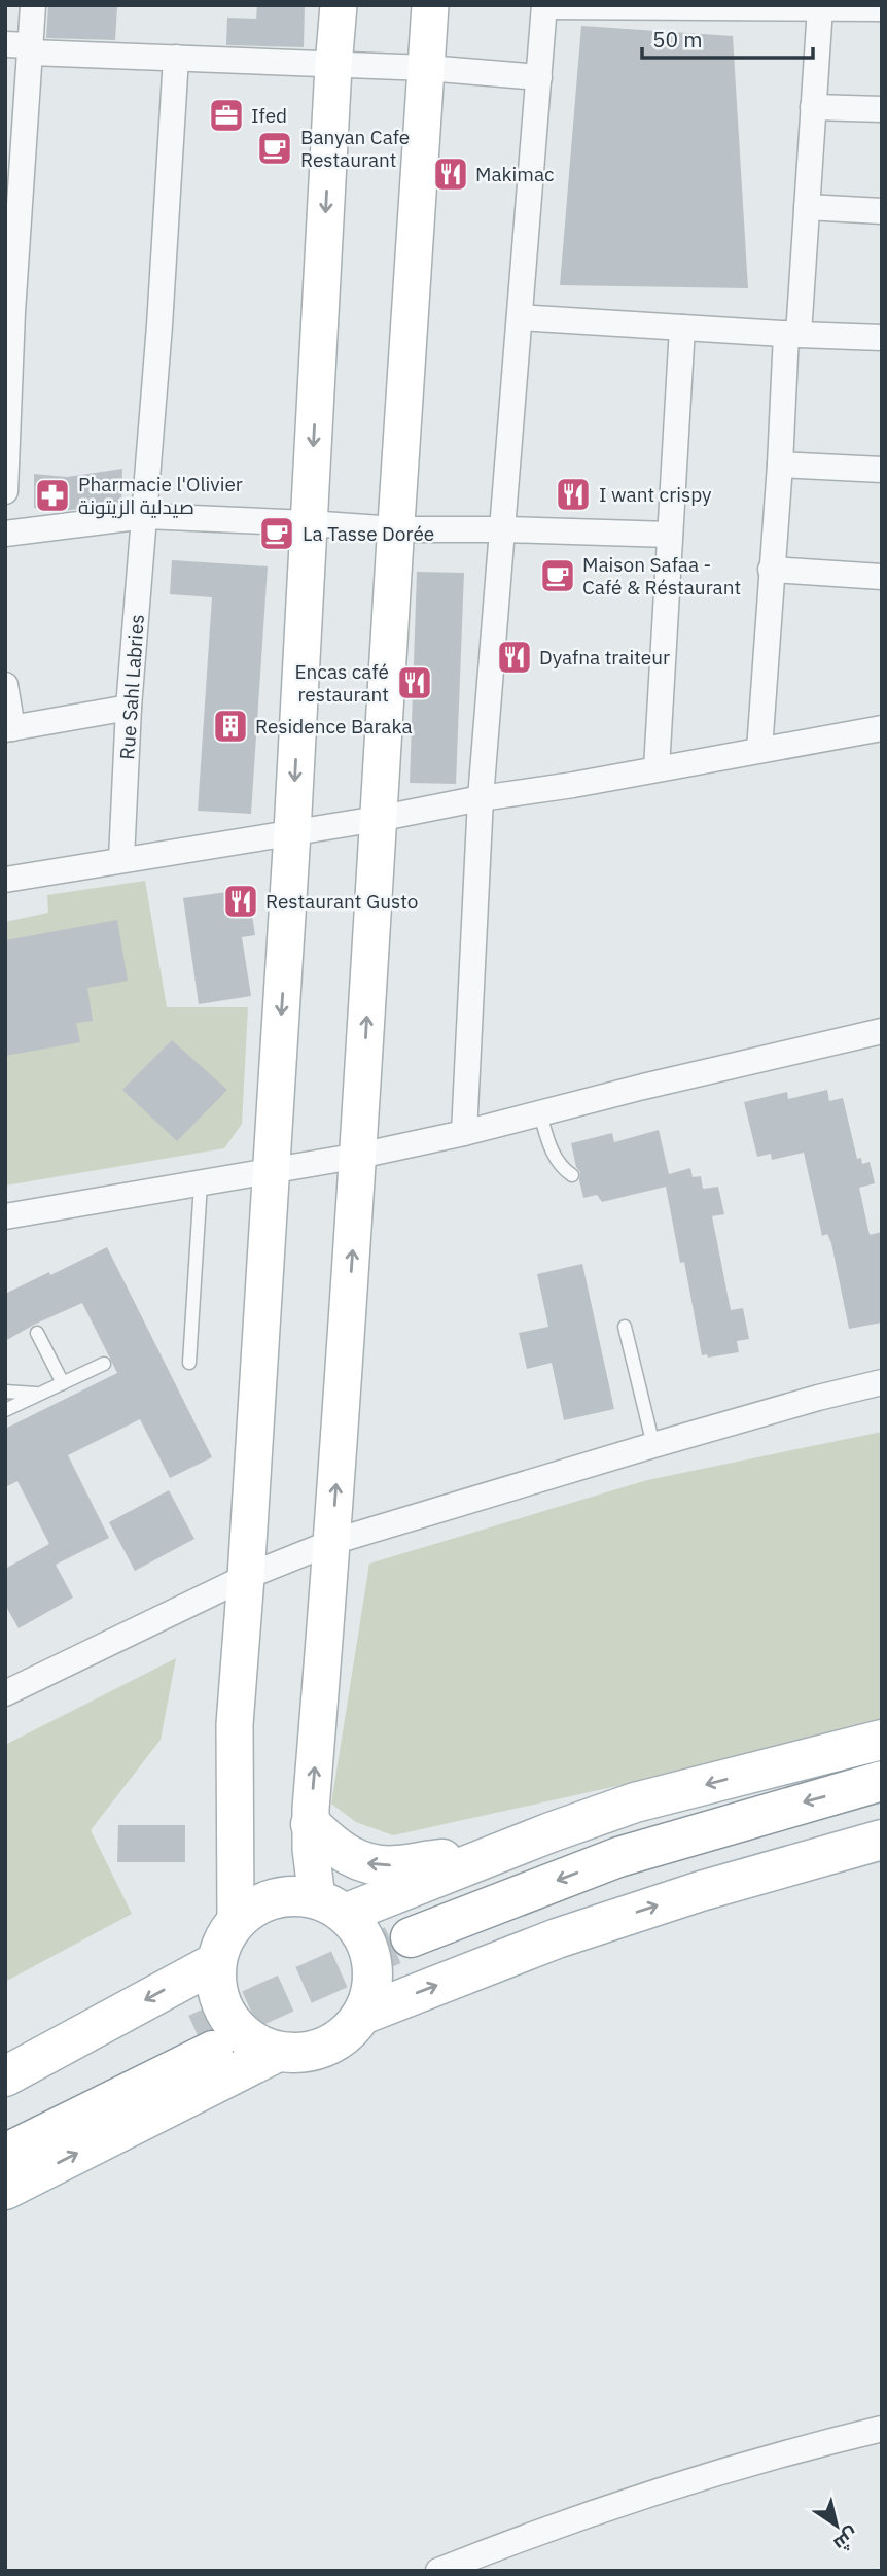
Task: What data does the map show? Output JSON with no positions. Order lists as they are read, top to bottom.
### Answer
{
  "streets": {
    "street": ["Rue Sahl Labries"]
  },
  "places": {
    "office": ["Ifed"],
    "cafe": ["Banyan Cafe Restaurant", "La Tasse Dorée", "Maison Safaa - Café & Réstaurant"],
    "restaurant": [
      "Makimac",
      "I want crispy",
      "Dyafna traiteur",
      "Encas café restaurant",
      "Restaurant Gusto"
    ],
    "pharmacy": ["Pharmacie l'Olivier صيدلية الزيتونة"],
    "building": ["Residence Baraka"]
  },
  "scale_bar": "50 m",
  "north": "bottom right"
}
